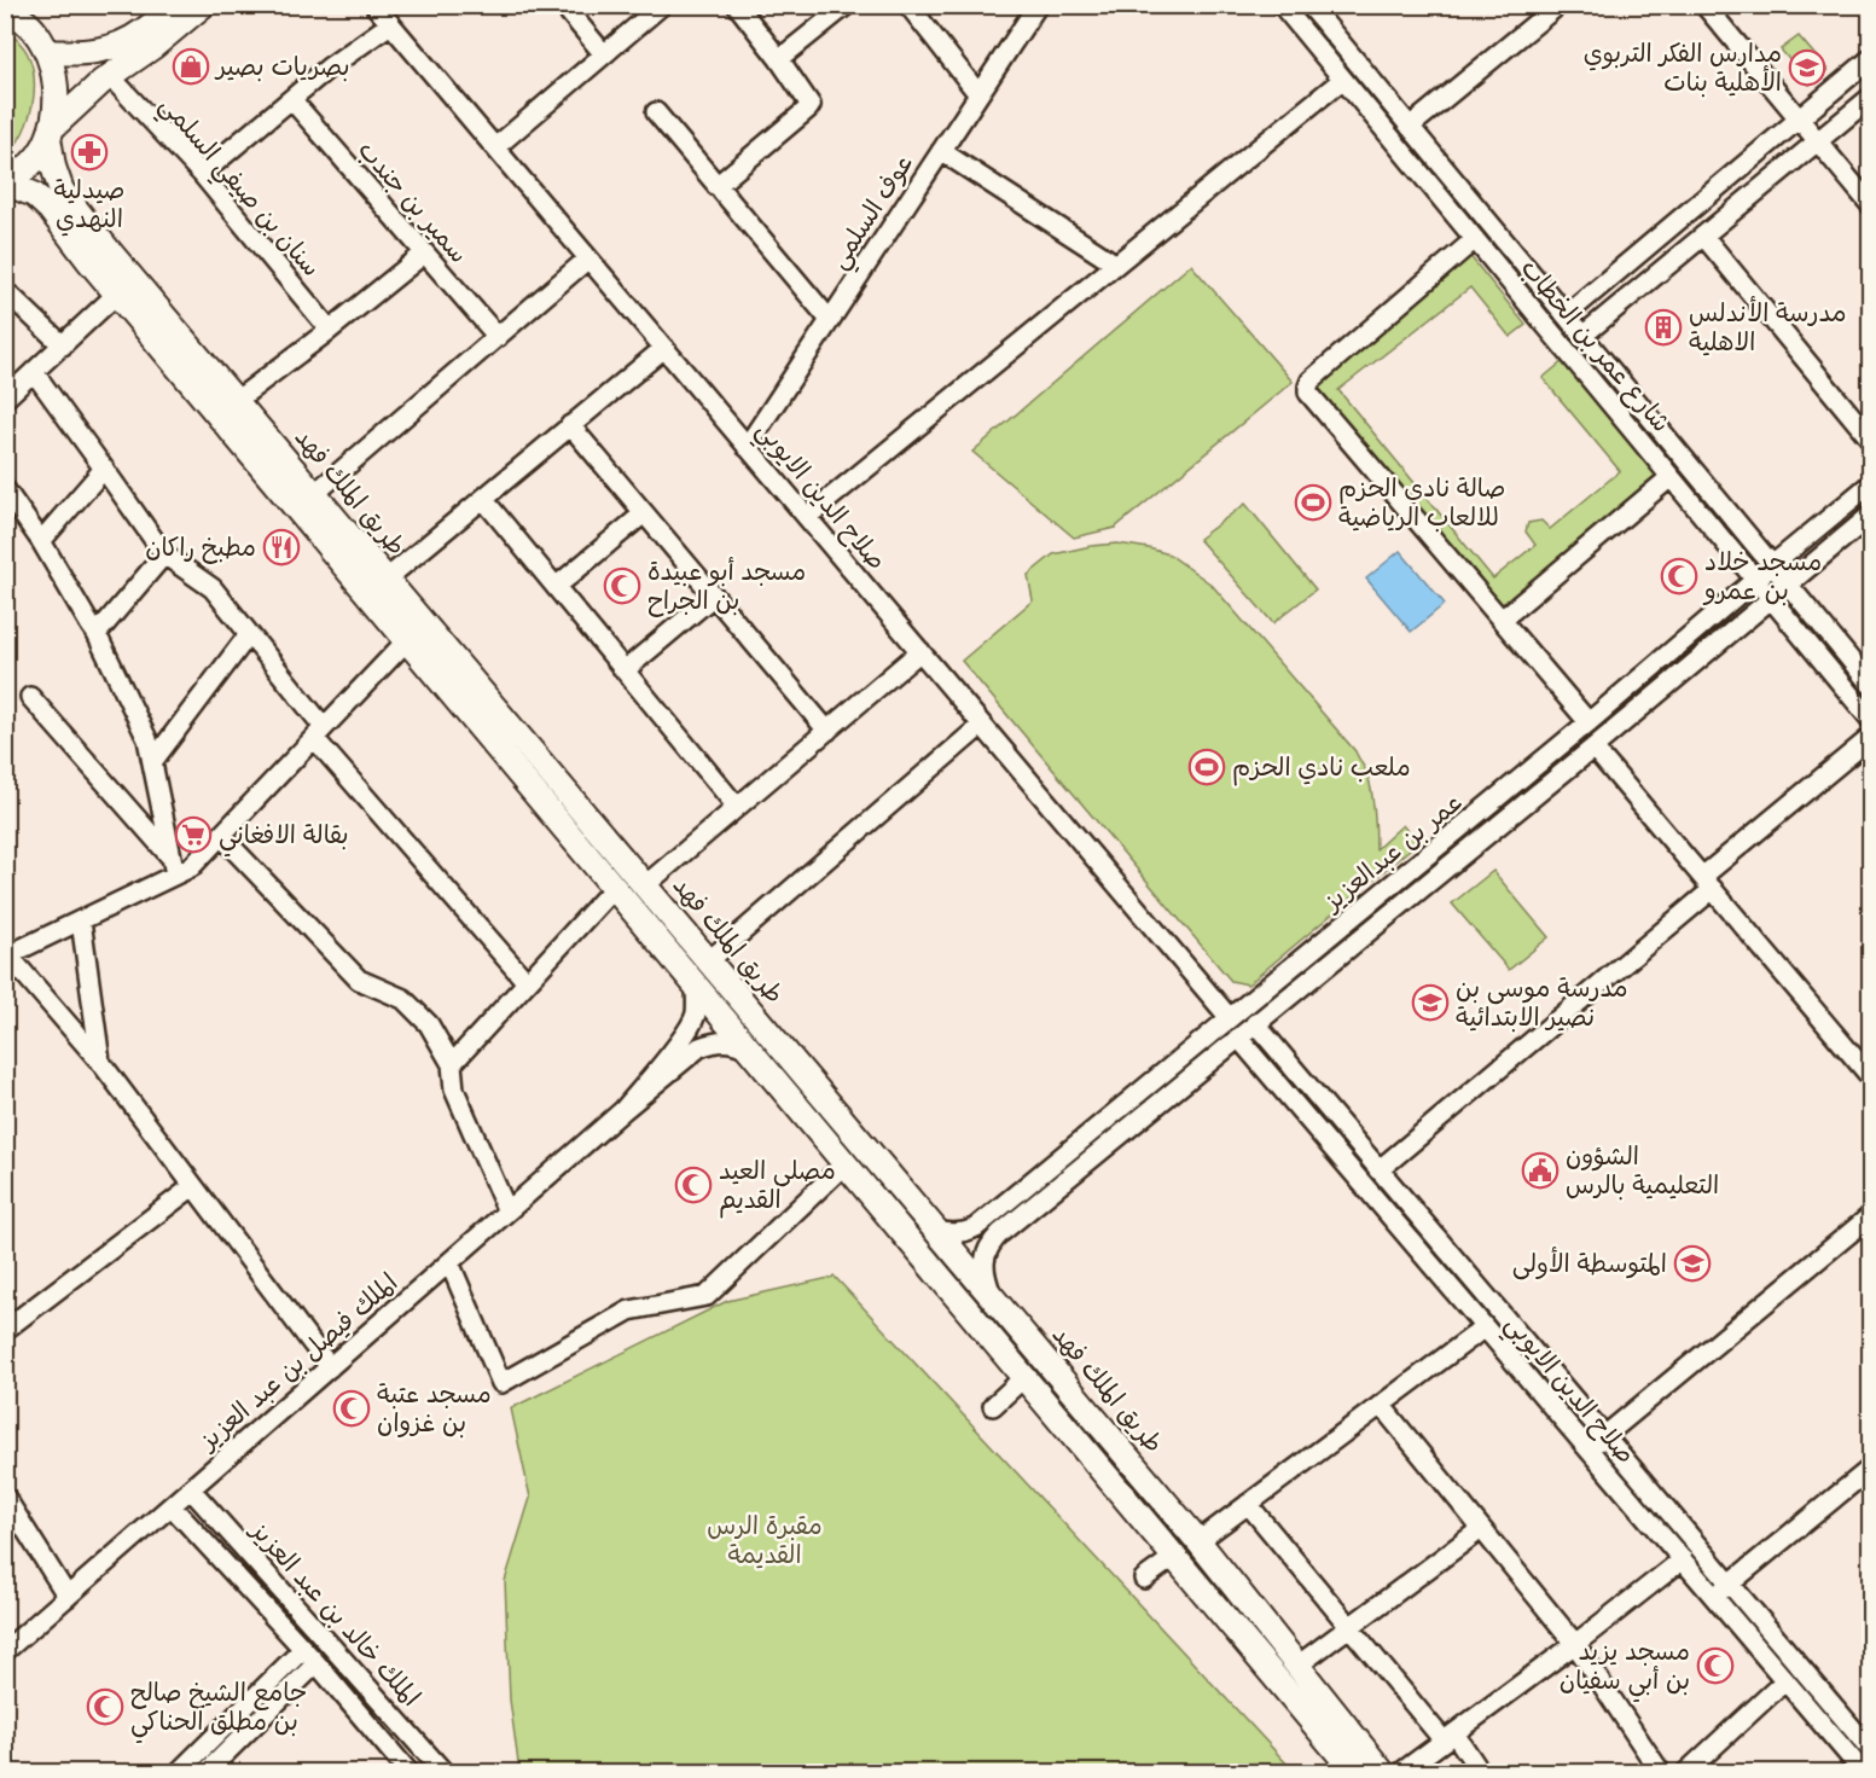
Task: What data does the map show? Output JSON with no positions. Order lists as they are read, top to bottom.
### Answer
{
  "streets": {
    "main road": ["طريق الملك فهد"],
    "street": [
      "سنان بن صيفي السلمي",
      "سمير بن جندب",
      "عوف السلمي",
      "شارع عمر بن الخطاب",
      "صلاح الدين الايوبي",
      "عمر بن عبدالعزيز",
      "الملك فيصل بن عبد العزيز",
      "الملك خالد بن عبد العزيز"
    ]
  },
  "crossings": [
    ["عوف السلمي", "صلاح الدين الايوبي"],
    ["شارع عمر بن الخطاب", "عمر بن عبدالعزيز"],
    ["طريق الملك فهد", "عمر بن عبدالعزيز"],
    ["صلاح الدين الايوبي", "عمر بن عبدالعزيز"],
    ["الملك فيصل بن عبد العزيز", "الملك خالد بن عبد العزيز"]
  ],
  "parks": ["مقبرة الرس القديمة"],
  "places": {
    "shop": ["بصريات بصير"],
    "school or university": ["مدارس الفكر التربوي الأهلية بنات", "مدرسة موسى بن نصير الابتدائية", "المتوسطة الأولى"],
    "pharmacy": ["صيدلية النهدي"],
    "building": ["مدرسة الأندلس الاهلية"],
    "sports": ["صالة نادي الحزم للالعاب الرياضية", "ملعب نادي الحزم"],
    "restaurant": ["مطبخ راكان"],
    "mosque": [
      "مسجد خلاد بن عمرو",
      "مسجد أبو عبيدة بن الجراح",
      "مصلى العيد القديم",
      "مسجد عتبة بن غزوان",
      "مسجد يزيد بن أبي سفيان",
      "جامع الشيخ صالح بن مطلق الحناكي"
    ],
    "supermarket": ["بقالة الافغاني"],
    "public building": ["الشؤون التعليمية بالرس"]
  }
}
